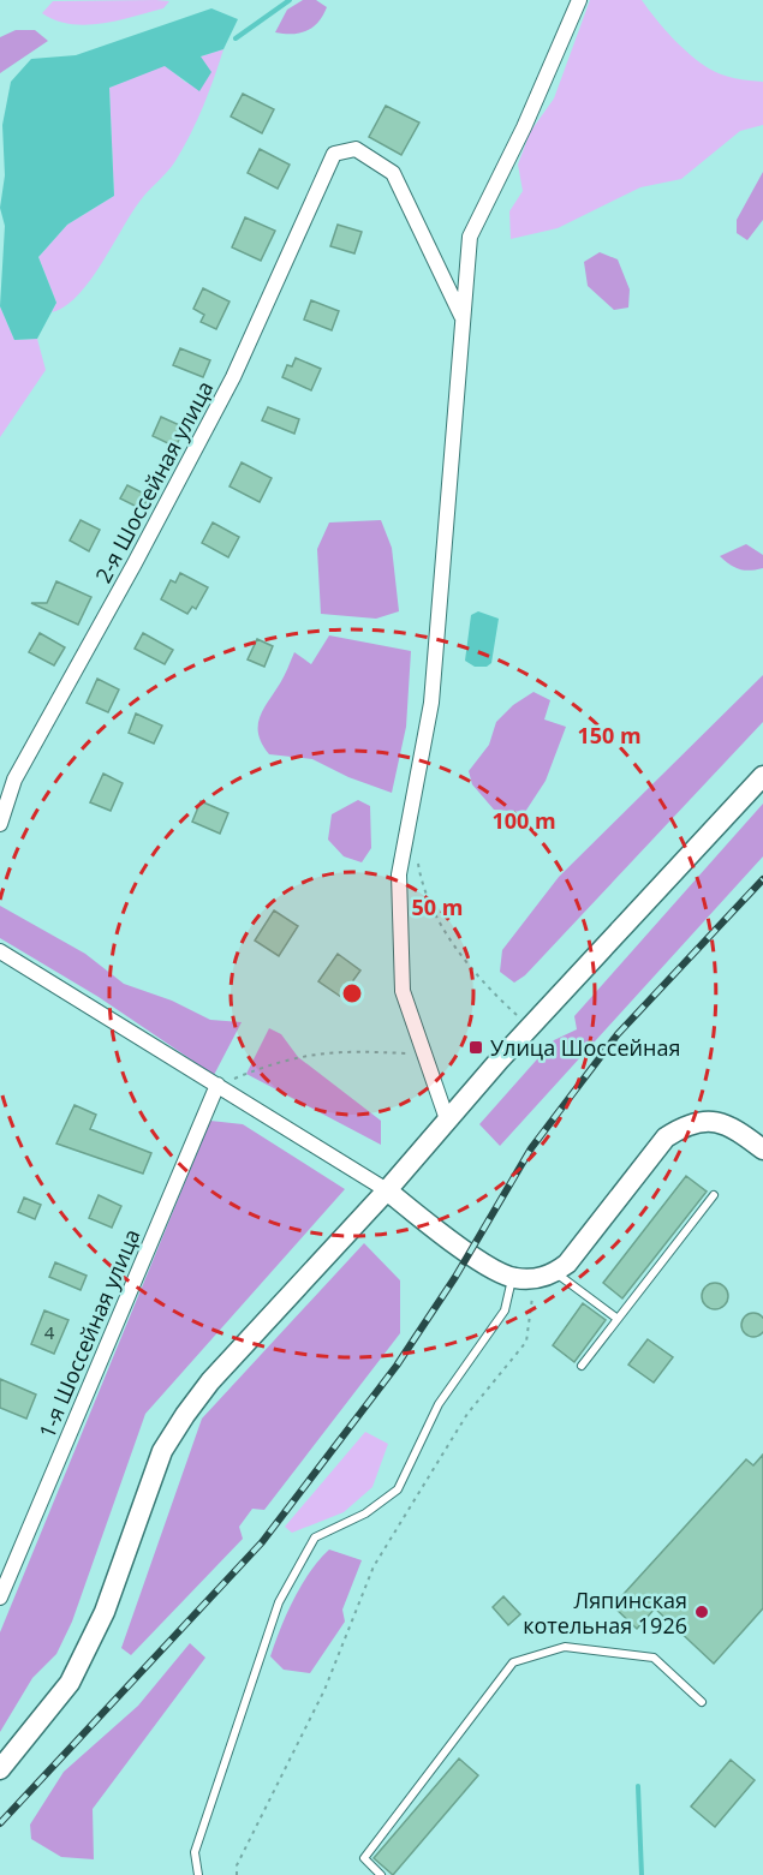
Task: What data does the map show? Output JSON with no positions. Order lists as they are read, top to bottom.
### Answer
{
  "streets": {
    "street": ["2-я Шоссейная улица", "1-я Шоссейная улица"]
  },
  "places": {
    "transit": ["Улица Шоссейная"],
    "other": ["Ляпинская котельная 1926"]
  },
  "house_numbers": ["4"],
  "rings": ["150 m", "100 m", "50 m"]
}
